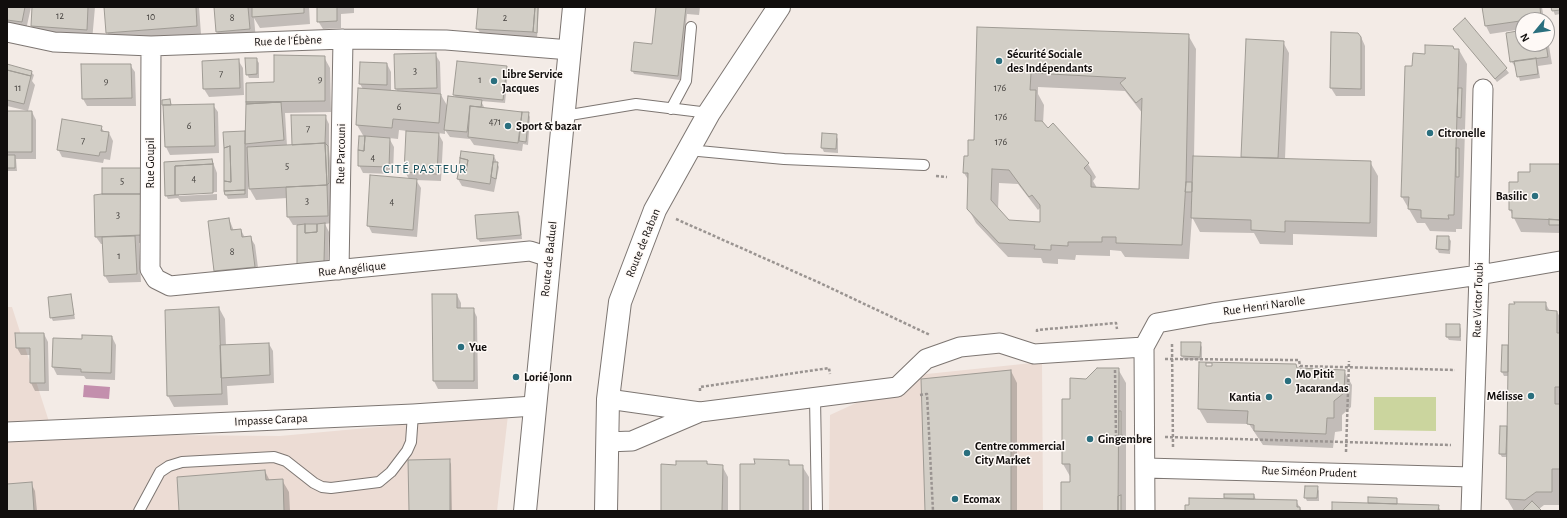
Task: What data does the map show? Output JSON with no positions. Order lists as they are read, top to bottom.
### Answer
{
  "streets": {
    "street": [
      "Rue de l'Ébène",
      "Rue Parcouni",
      "Rue Goupil",
      "Route de Raban",
      "Route de Baduel",
      "Rue Angélique",
      "Rue Victor Toubi",
      "Rue Henri Narolle",
      "Impasse Carapa",
      "Rue Siméon Prudent"
    ]
  },
  "crossings": [
    ["Rue de l'Ébène", "Rue Parcouni"],
    ["Rue de l'Ébène", "Rue Goupil"],
    ["Rue de l'Ébène", "Route de Baduel"],
    ["Rue Parcouni", "Rue Angélique"],
    ["Rue Goupil", "Rue Angélique"],
    ["Route de Baduel", "Rue Angélique"],
    ["Route de Baduel", "Impasse Carapa"],
    ["Rue Victor Toubi", "Rue Henri Narolle"],
    ["Rue Victor Toubi", "Rue Siméon Prudent"],
    ["Rue Henri Narolle", "Rue Siméon Prudent"]
  ],
  "districts": ["CITÉ PASTEUR"],
  "places": [
    "Sécurité Sociale des Indépendants",
    "Libre Service Jacques",
    "Sport & bazar",
    "Citronelle",
    "Basilic",
    "Yue",
    "Lorié Jonn",
    "Mo Pitit Jacarandas",
    "Mélisse",
    "Kantia",
    "Gingembre",
    "Centre commercial City Market",
    "Ecomax"
  ],
  "house_numbers": [
    "12",
    "10",
    "8",
    "2",
    "3",
    "7",
    "9",
    "1",
    "9",
    "11",
    "176",
    "6",
    "176",
    "471",
    "6",
    "7",
    "7",
    "176",
    "4",
    "5",
    "4",
    "5",
    "3",
    "4",
    "3",
    "8",
    "1"
  ],
  "north": "bottom left"
}
